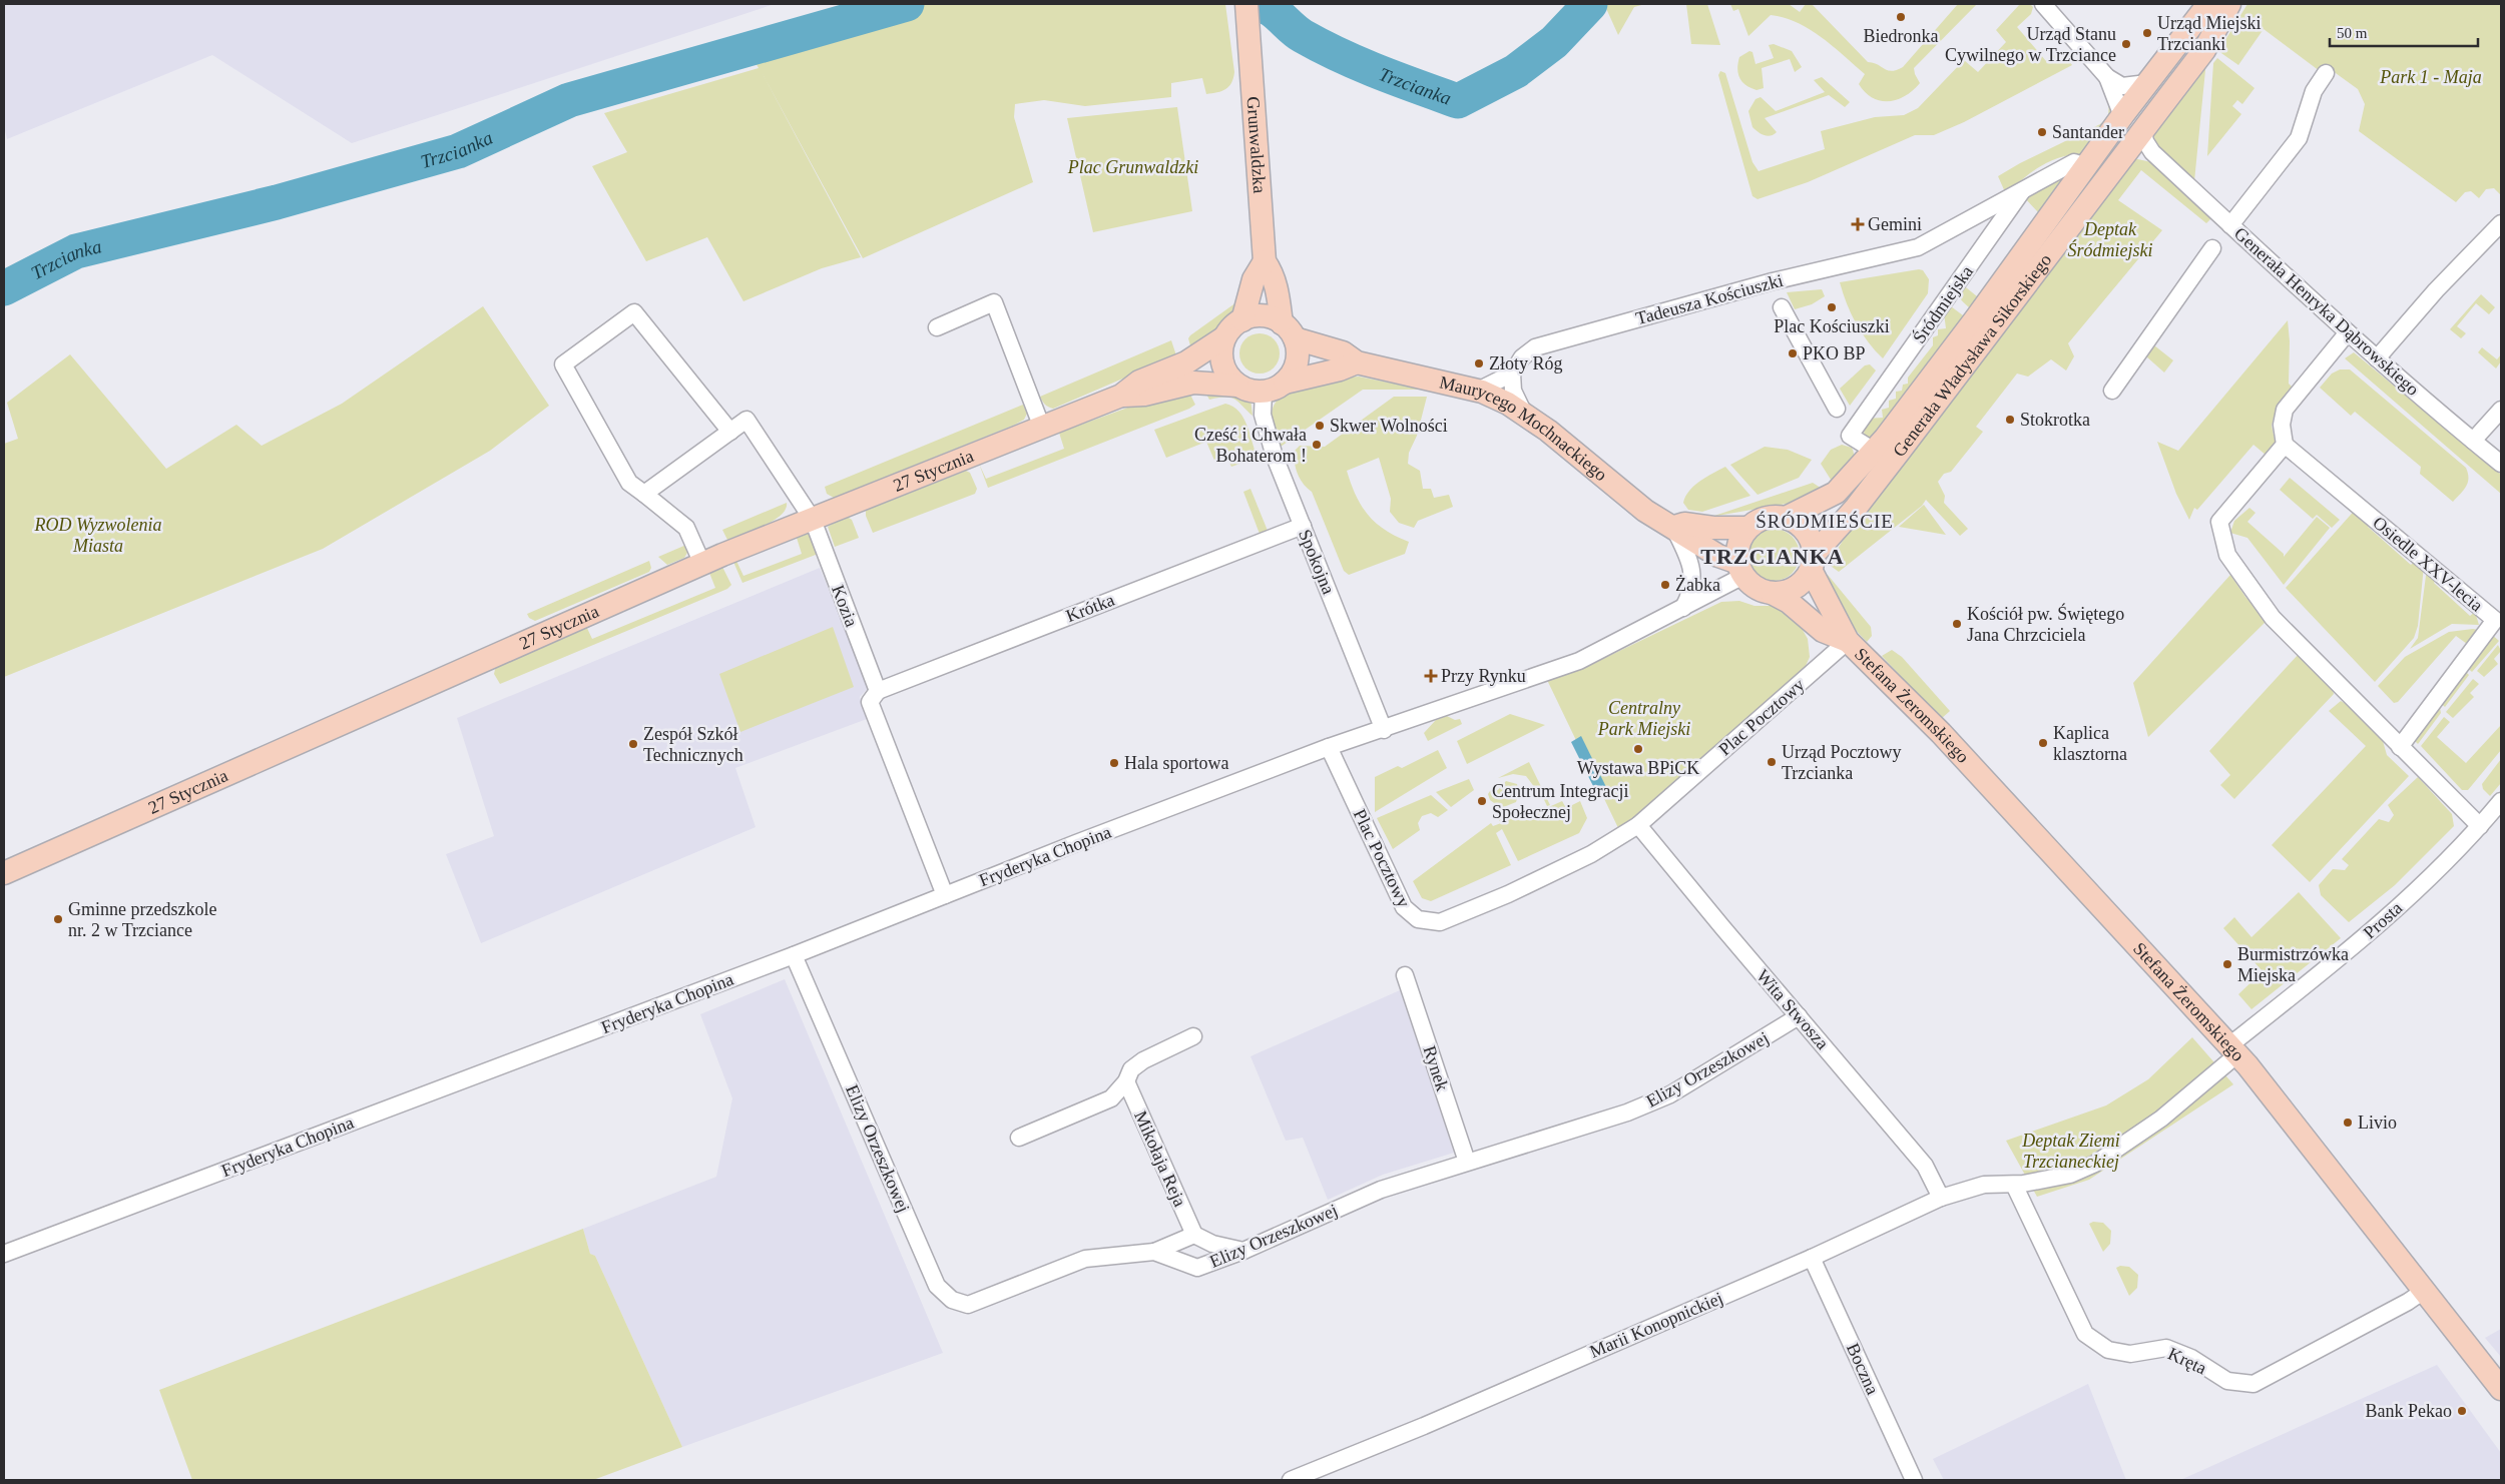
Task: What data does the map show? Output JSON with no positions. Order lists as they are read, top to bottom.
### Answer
{
  "streets": {
    "main road": [
      "Grunwaldzka",
      "Generała Władysława Sikorskiego",
      "Maurycego Mochnackiego",
      "27 Stycznia",
      "Stefana Żeromskiego"
    ],
    "street": [
      "Tadeusza Kościuszki",
      "Śródmiejska",
      "Generała Henryka Dąbrowskiego",
      "Spokojna",
      "Osiedle XXV-lecia",
      "Kozia",
      "Krótka",
      "Plac Pocztowy",
      "Fryderyka Chopina",
      "Prosta",
      "Wita Stwosza",
      "Rynek",
      "Elizy Orzeszkowej",
      "Mikołaja Reja",
      "Marii Konopnickiej",
      "Kręta",
      "Boczna"
    ]
  },
  "crossings": [
    ["Grunwaldzka", "Maurycego Mochnackiego"],
    ["Grunwaldzka", "27 Stycznia"],
    ["Grunwaldzka", "Spokojna"],
    ["Tadeusza Kościuszki", "Śródmiejska"],
    ["Śródmiejska", "Generała Władysława Sikorskiego"],
    ["Generała Henryka Dąbrowskiego", "Generała Władysława Sikorskiego"],
    ["Generała Władysława Sikorskiego", "Maurycego Mochnackiego"],
    ["Generała Władysława Sikorskiego", "Stefana Żeromskiego"],
    ["Maurycego Mochnackiego", "27 Stycznia"],
    ["Maurycego Mochnackiego", "Spokojna"],
    ["Maurycego Mochnackiego", "Stefana Żeromskiego"],
    ["27 Stycznia", "Spokojna"],
    ["27 Stycznia", "Kozia"],
    ["Spokojna", "Krótka"],
    ["Kozia", "Krótka"],
    ["Stefana Żeromskiego", "Plac Pocztowy"],
    ["Stefana Żeromskiego", "Prosta"],
    ["Stefana Żeromskiego", "Kręta"],
    ["Plac Pocztowy", "Fryderyka Chopina"],
    ["Plac Pocztowy", "Wita Stwosza"],
    ["Fryderyka Chopina", "Elizy Orzeszkowej"],
    ["Prosta", "Marii Konopnickiej"],
    ["Prosta", "Kręta"],
    ["Wita Stwosza", "Elizy Orzeszkowej"],
    ["Wita Stwosza", "Marii Konopnickiej"],
    ["Rynek", "Elizy Orzeszkowej"],
    ["Marii Konopnickiej", "Kręta"],
    ["Marii Konopnickiej", "Boczna"]
  ],
  "districts": ["ŚRÓDMIEŚCIE", "TRZCIANKA"],
  "water": ["Trzcianka"],
  "parks": [
    "Park 1 - Maja",
    "Plac Grunwaldzki",
    "Deptak Śródmiejski",
    "ROD Wyzwolenia Miasta",
    "Centralny Park Miejski",
    "Deptak Ziemi Trzcianeckiej"
  ],
  "places": {
    "other": [
      "Biedronka",
      "Urząd Miejski Trzcianki",
      "Urząd Stanu Cywilnego w Trzciance",
      "Santander",
      "Plac Kościuszki",
      "PKO BP",
      "Złoty Róg",
      "Stokrotka",
      "Skwer Wolności",
      "Cześć i Chwała Bohaterom !",
      "Żabka",
      "Kościół pw. Świętego Jana Chrzciciela",
      "Kaplica klasztorna",
      "Zespół Szkół Technicznych",
      "Wystawa BPiCK",
      "Urząd Pocztowy Trzcianka",
      "Hala sportowa",
      "Centrum Integracji Społecznej",
      "Gminne przedszkole nr. 2 w Trzciance",
      "Burmistrzówka Miejska",
      "Livio",
      "Bank Pekao"
    ],
    "health": ["Gemini", "Przy Rynku"]
  },
  "scale_bar": "50 m"
}
